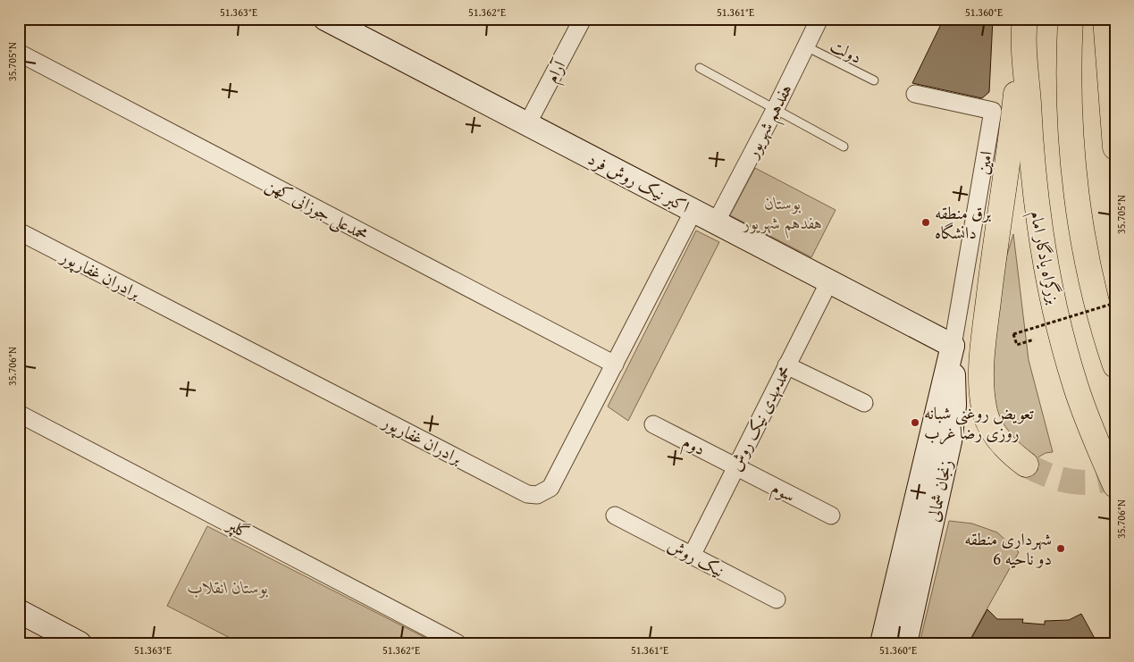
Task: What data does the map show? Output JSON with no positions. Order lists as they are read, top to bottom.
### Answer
{
  "streets": {
    "highway": ["بزرگراه یادگار امام"],
    "street": [
      "آرام",
      "هفدهم شهریور",
      "امین",
      "اکبر نیک روش فرد",
      "محمدعلی جوزانی کهن",
      "برادران غفارپور",
      "محمدمهدی نیک روش",
      "دوم",
      "زنجان شمالی",
      "سوم",
      "گلپر",
      "نیک روش"
    ],
    "lane": ["دولت"]
  },
  "crossings": [
    ["دولت", "هفدهم شهریور"],
    ["آرام", "اکبر نیک روش فرد"],
    ["هفدهم شهریور", "اکبر نیک روش فرد"],
    ["امین", "اکبر نیک روش فرد"],
    ["امین", "زنجان شمالی"],
    ["اکبر نیک روش فرد", "برادران غفارپور"],
    ["اکبر نیک روش فرد", "محمدمهدی نیک روش"],
    ["اکبر نیک روش فرد", "زنجان شمالی"],
    ["محمدعلی جوزانی کهن", "برادران غفارپور"],
    ["محمدمهدی نیک روش", "دوم"],
    ["محمدمهدی نیک روش", "سوم"],
    ["محمدمهدی نیک روش", "نیک روش"],
    ["دوم", "سوم"]
  ],
  "parks": ["بوستان هفدهم شهریور", "بوستان انقلاب"],
  "places": ["برق منطقه دانشگاه", "تعویض روغنی شبانه روزی رضا غرب", "شهرداری منطقه دو ناحیه 6"],
  "coordinates": [
    "51.363°E",
    "51.362°E",
    "51.361°E",
    "51.360°E",
    "35.705°N",
    "35.706°N"
  ]
}
